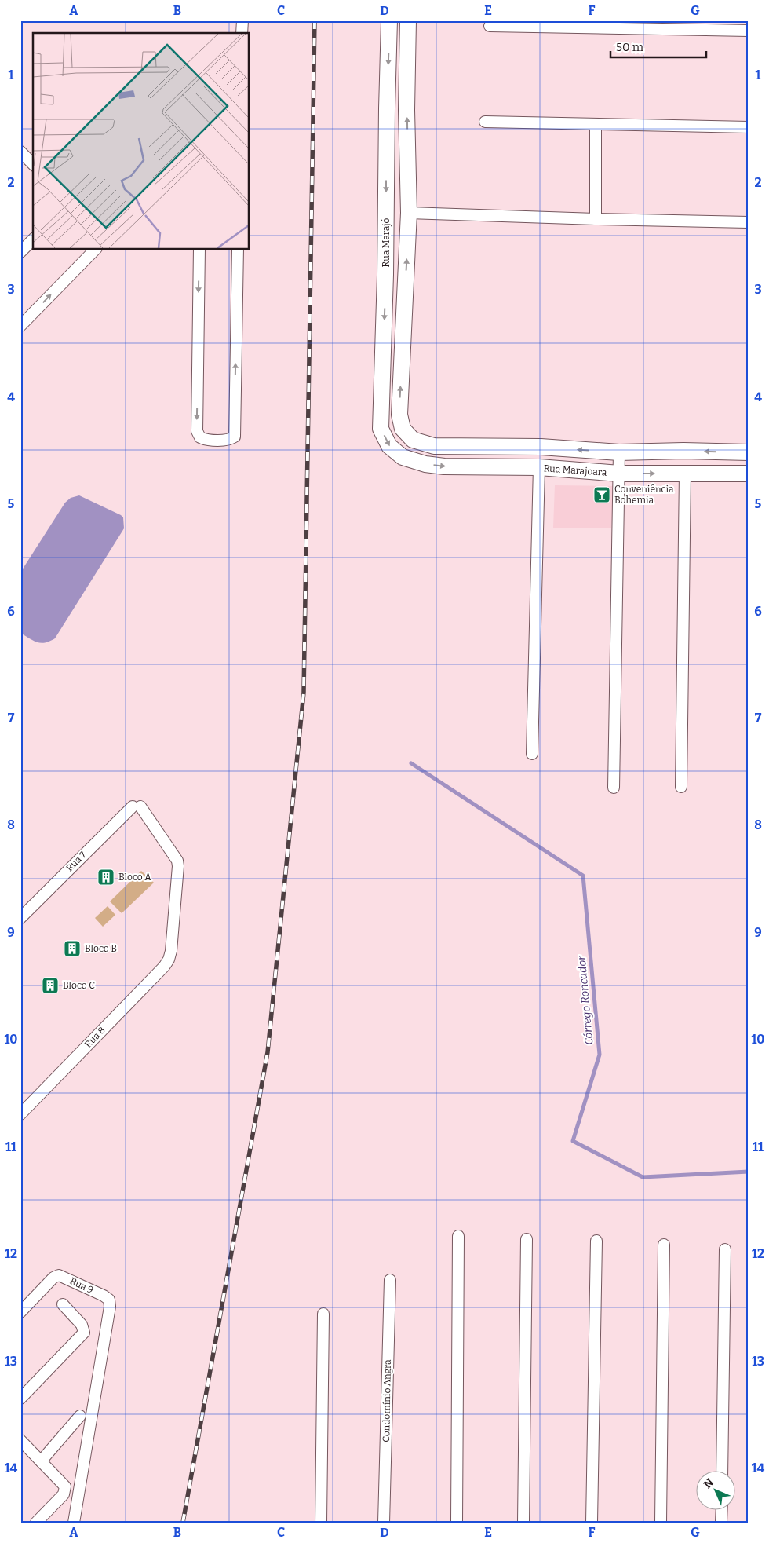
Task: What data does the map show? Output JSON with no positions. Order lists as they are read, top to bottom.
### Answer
{
  "streets": {
    "street": [
      "Rua Marajó",
      "Rua Marajoara",
      "Rua 7",
      "Rua 8",
      "Rua 9",
      "Condomínio Angra"
    ]
  },
  "crossings": [
    ["Rua Marajó", "Rua Marajoara"],
    ["Rua 7", "Rua 8"]
  ],
  "water": ["Córrego Roncador"],
  "places": {
    "bar": ["Conveniência Bohemia"],
    "building": ["Bloco A", "Bloco B", "Bloco C"]
  },
  "scale_bar": "50 m",
  "north": "top left",
  "grid": {
    "columns": [
      "A",
      "B",
      "C",
      "D",
      "E",
      "F",
      "G"
    ],
    "rows": [
      "1",
      "2",
      "3",
      "4",
      "5",
      "6",
      "7",
      "8",
      "9",
      "10",
      "11",
      "12",
      "13",
      "14"
    ]
  }
}
